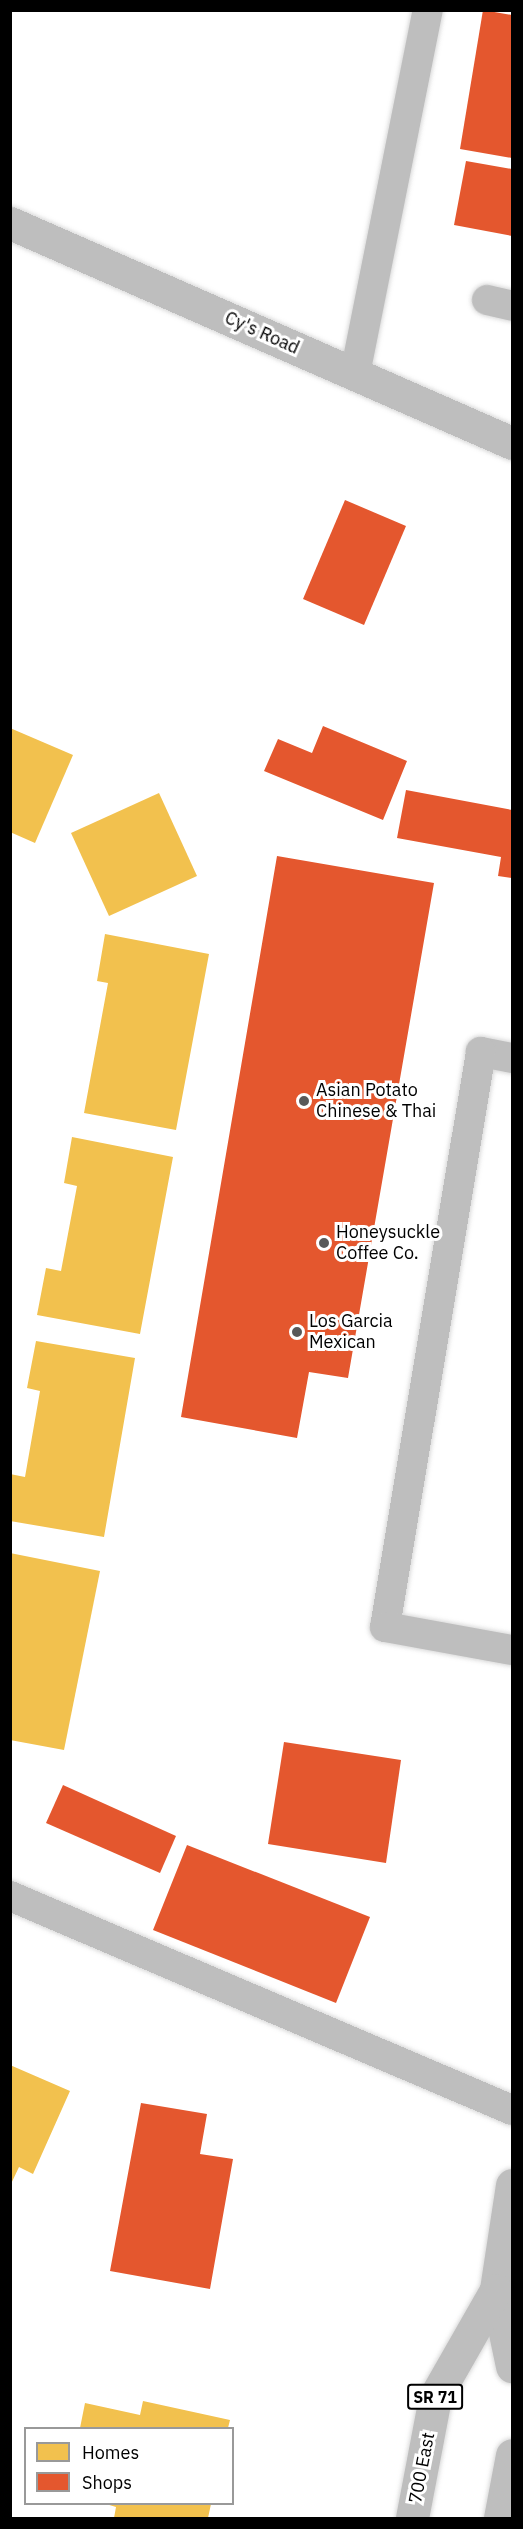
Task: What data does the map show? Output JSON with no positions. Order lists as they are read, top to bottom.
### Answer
{
  "streets": {
    "street": ["Cy's Road", "SR 71", "700 East"]
  },
  "places": ["Asian Potato Chinese & Thai", "Honeysuckle Coffee Co.", "Los Garcia Mexican"],
  "legend": ["Homes", "Shops"]
}
